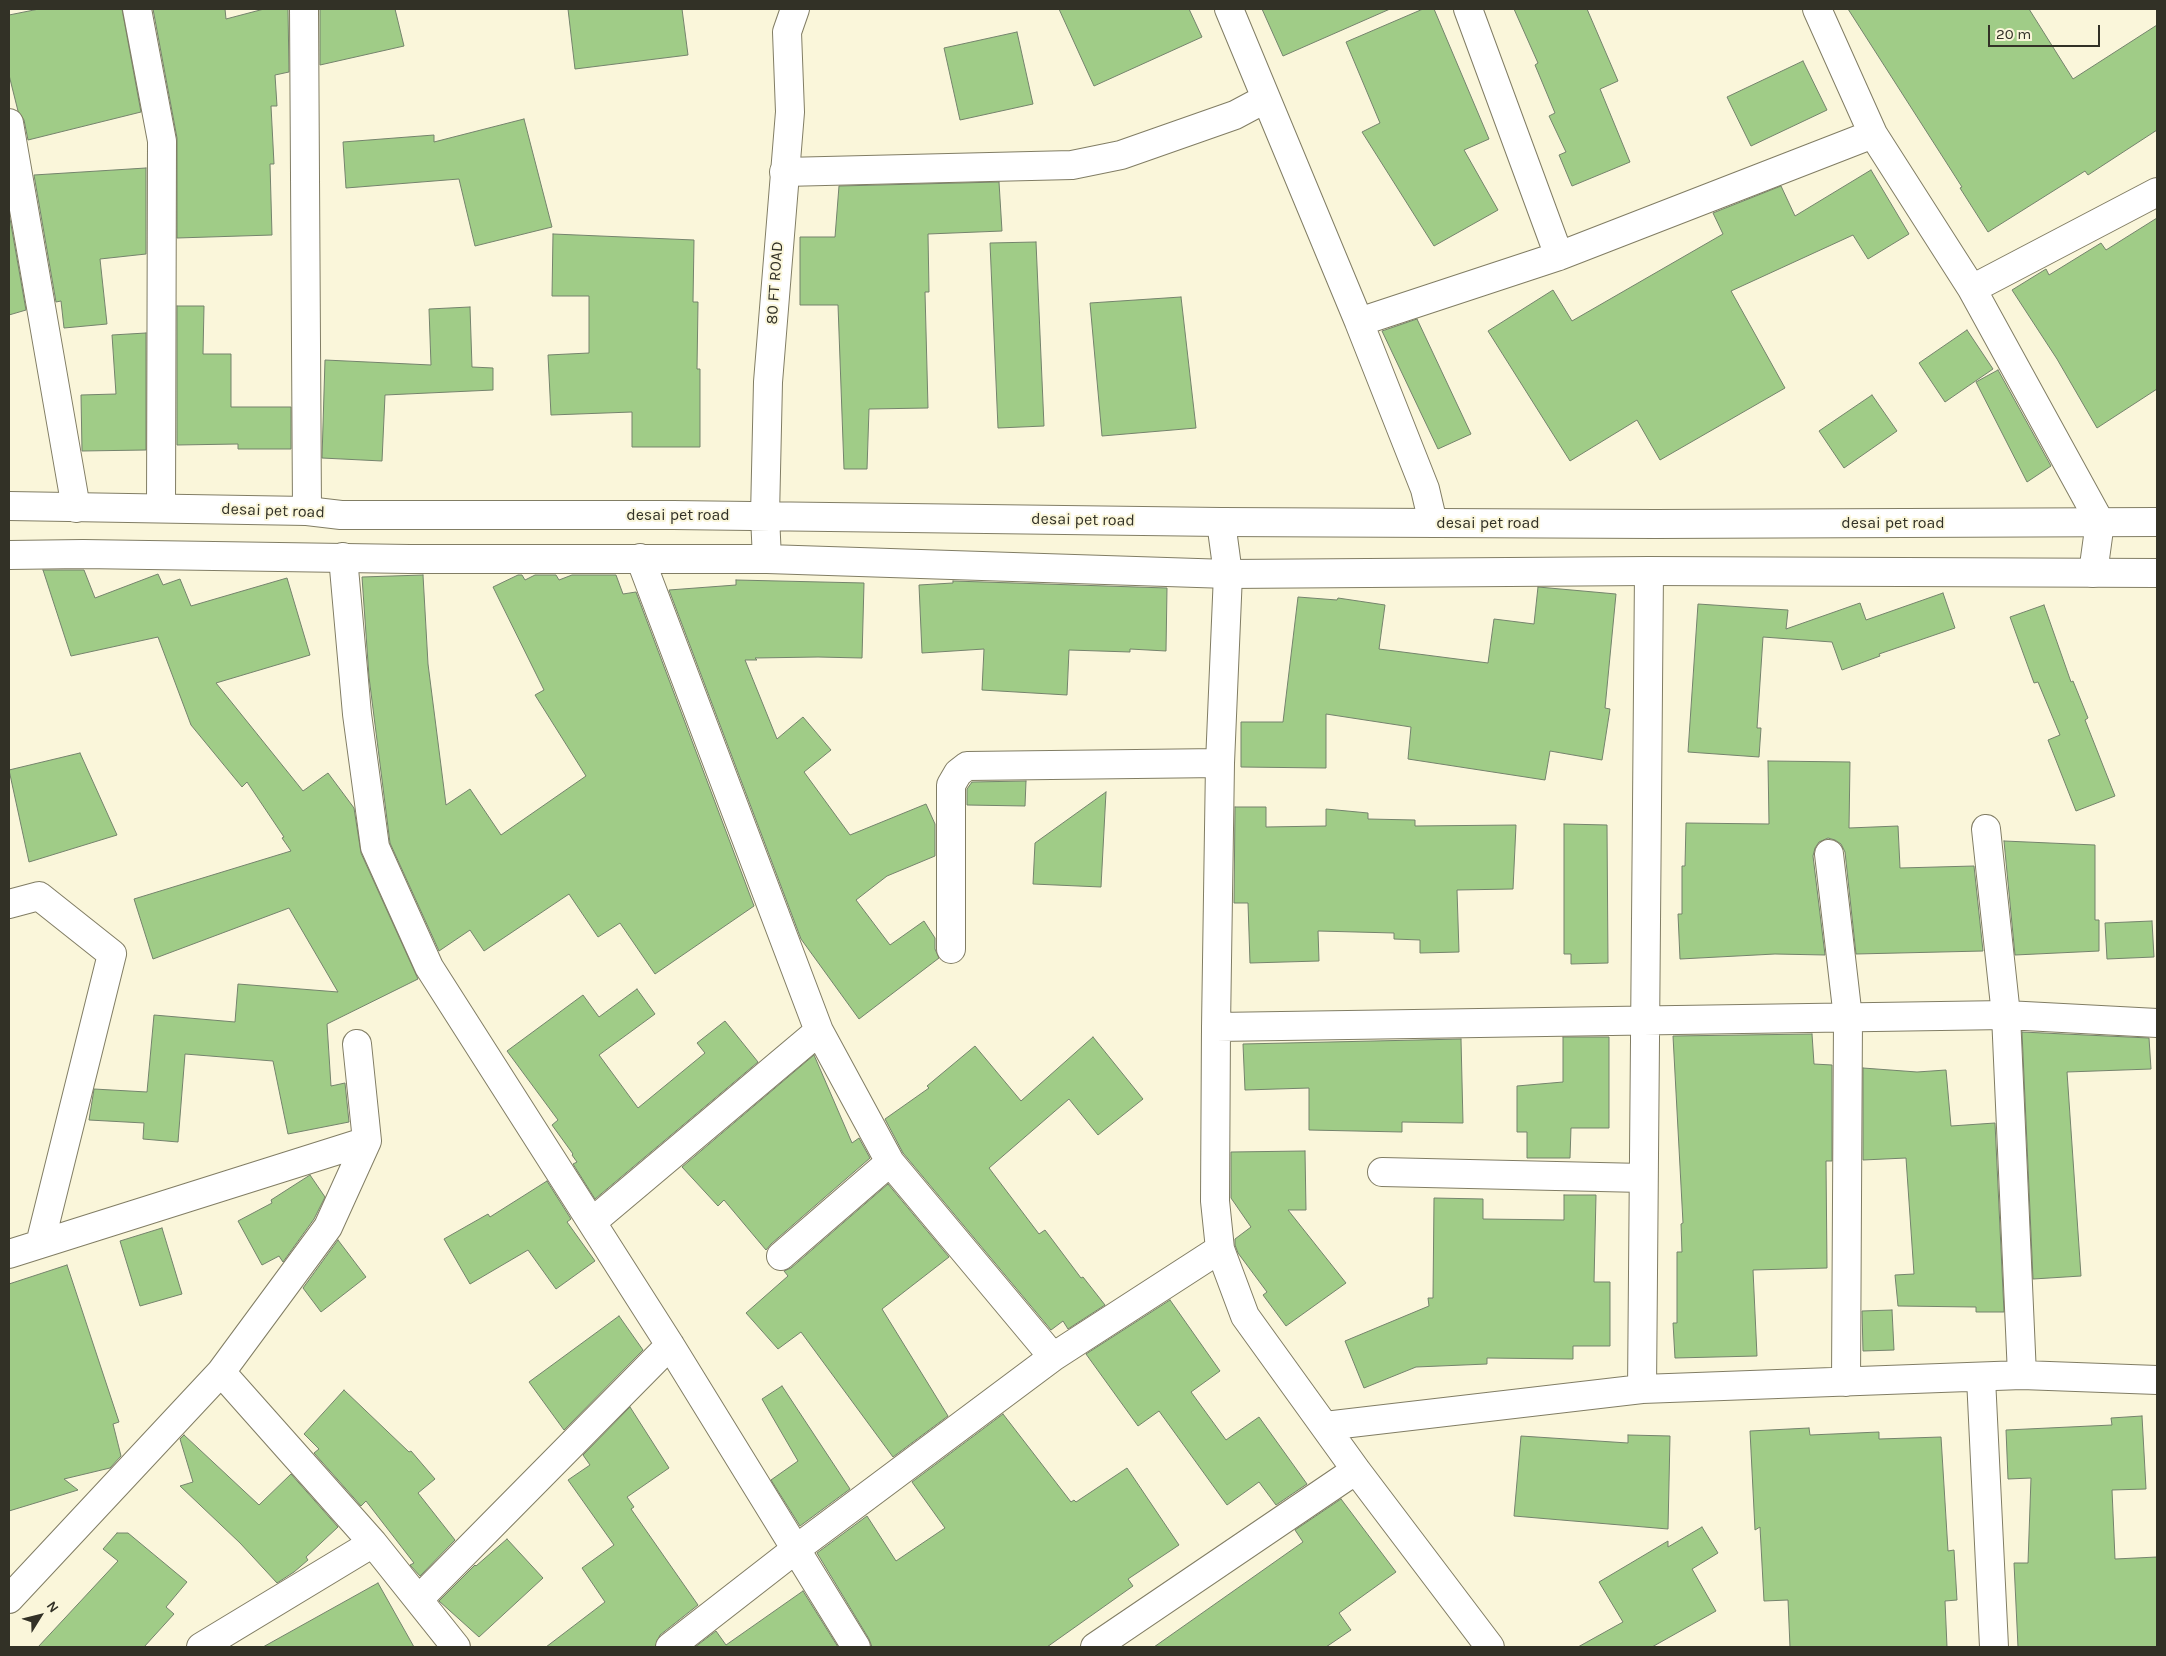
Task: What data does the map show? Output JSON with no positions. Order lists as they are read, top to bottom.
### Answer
{
  "streets": {
    "street": ["80 FT ROAD", "desai pet road"]
  },
  "crossings": [
    ["80 FT ROAD", "desai pet road"]
  ],
  "scale_bar": "20 m",
  "north": "top right"
}
